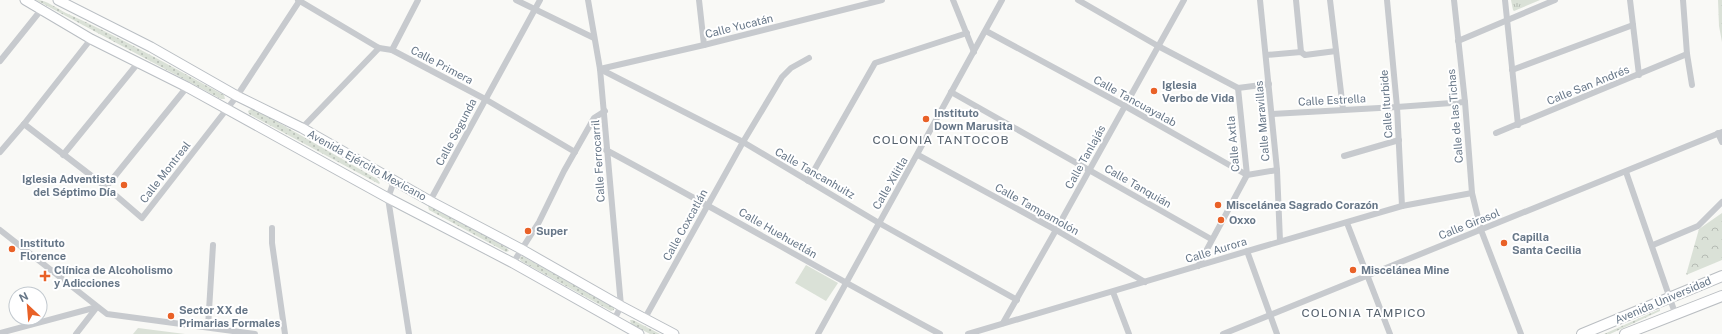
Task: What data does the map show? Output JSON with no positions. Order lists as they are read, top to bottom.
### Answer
{
  "streets": {
    "main road": ["Avenida Ejército Mexicano", "Avenida Universidad"],
    "street": [
      "Calle Yucatán",
      "Calle Primera",
      "Calle San Andrés",
      "Calle Estrella",
      "Calle Tancuayalab",
      "Calle Iturbide",
      "Calle de las Tichas",
      "Calle Maravillas",
      "Calle Segunda",
      "Calle Axtla",
      "Calle Tanlajás",
      "Calle Ferrocarril",
      "Calle Montreal",
      "Calle Tancanhuitz",
      "Calle Xilitla",
      "Calle Tanquián",
      "Calle Tampamolón",
      "Calle Girasol",
      "Calle Coxcatlán",
      "Calle Huehuetlán",
      "Calle Aurora"
    ]
  },
  "crossings": [
    ["Calle Yucatán", "Calle Ferrocarril"],
    ["Calle Yucatán", "Calle Tancanhuitz"],
    ["Calle Primera", "Calle Segunda"],
    ["Calle Primera", "Calle Montreal"],
    ["Calle Estrella", "Calle Iturbide"],
    ["Calle Estrella", "Calle de las Tichas"],
    ["Calle Estrella", "Calle Maravillas"],
    ["Calle Tancuayalab", "Calle Axtla"],
    ["Calle Tancuayalab", "Calle Tanlajás"],
    ["Calle Tancuayalab", "Calle Xilitla"],
    ["Calle Iturbide", "Calle Aurora"],
    ["Calle de las Tichas", "Calle Girasol"],
    ["Calle de las Tichas", "Calle Aurora"],
    ["Calle Maravillas", "Calle Aurora"],
    ["Calle Segunda", "Avenida Ejército Mexicano"],
    ["Calle Axtla", "Calle Tanquián"],
    ["Calle Axtla", "Calle Aurora"],
    ["Calle Tanlajás", "Calle Tancanhuitz"],
    ["Calle Tanlajás", "Calle Tanquián"],
    ["Calle Tanlajás", "Calle Tampamolón"],
    ["Calle Tanlajás", "Calle Aurora"],
    ["Calle Ferrocarril", "Avenida Ejército Mexicano"],
    ["Calle Ferrocarril", "Calle Tancanhuitz"],
    ["Calle Ferrocarril", "Calle Huehuetlán"],
    ["Avenida Ejército Mexicano", "Calle Montreal"],
    ["Avenida Ejército Mexicano", "Calle Coxcatlán"],
    ["Calle Tancanhuitz", "Calle Xilitla"],
    ["Calle Tancanhuitz", "Calle Coxcatlán"],
    ["Calle Xilitla", "Calle Tanquián"],
    ["Calle Xilitla", "Calle Tampamolón"],
    ["Calle Xilitla", "Calle Huehuetlán"],
    ["Calle Tampamolón", "Calle Aurora"],
    ["Calle Coxcatlán", "Calle Huehuetlán"]
  ],
  "districts": ["COLONIA TANTOCOB", "COLONIA TAMPICO"],
  "places": {
    "other": [
      "Iglesia Verbo de Vida",
      "Instituto Down Marusita",
      "Iglesia Adventista del Séptimo Día",
      "Miscelánea Sagrado Corazón",
      "Oxxo",
      "Super",
      "Capilla Santa Cecilia",
      "Instituto Florence",
      "Miscelánea Mine",
      "Sector XX de Primarias Formales"
    ],
    "health": ["Clínica de Alcoholismo y Adicciones"]
  },
  "north": "top left"
}
